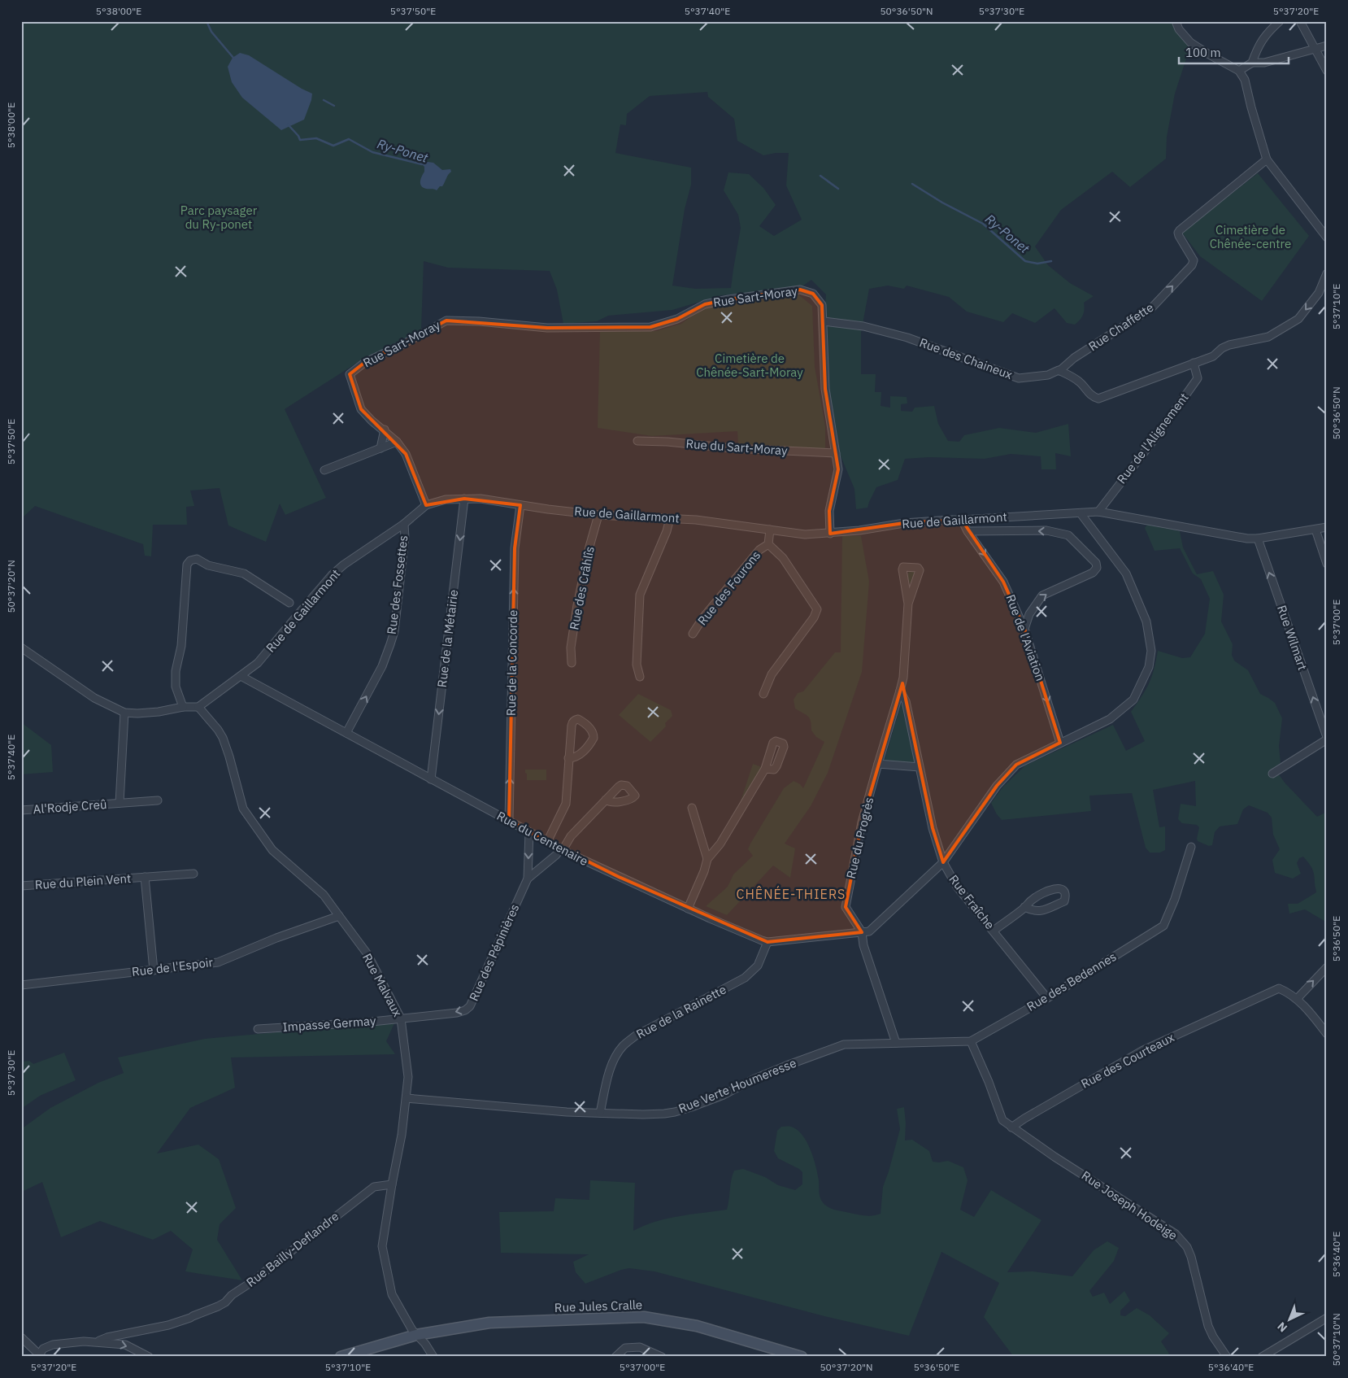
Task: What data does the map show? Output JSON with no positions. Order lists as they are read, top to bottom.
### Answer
{
  "streets": {
    "street": [
      "Rue Sart-Moray",
      "Rue Chaffette",
      "Rue des Chaineux",
      "Rue de l'Alignement",
      "Rue du Sart-Moray",
      "Rue de Gaillarmont",
      "Rue des Fossettes",
      "Rue des Crâhlîs",
      "Rue des Fourons",
      "Rue de l'Aviation",
      "Rue Wilmart",
      "Rue de la Métairie",
      "Rue de la Concorde",
      "Al'Rodje Creû",
      "Rue du Progrès",
      "Rue du Centenaire",
      "Rue du Plein Vent",
      "Rue Fraîche",
      "Rue des Pépinières",
      "Rue de l'Espoir",
      "Rue des Bedennes",
      "Rue Malvaux",
      "Rue de la Rainette",
      "Impasse Germay",
      "Rue des Courteaux",
      "Rue Verte Houmeresse",
      "Rue Joseph Hodeige",
      "Rue Bailly-Deflandre",
      "Rue Jules Cralle"
    ]
  },
  "crossings": [
    ["Rue Sart-Moray", "Rue des Chaineux"],
    ["Rue Sart-Moray", "Rue du Sart-Moray"],
    ["Rue Sart-Moray", "Rue de Gaillarmont"],
    ["Rue Chaffette", "Rue des Chaineux"],
    ["Rue de l'Alignement", "Rue de Gaillarmont"],
    ["Rue de Gaillarmont", "Rue des Fossettes"],
    ["Rue de Gaillarmont", "Rue des Crâhlîs"],
    ["Rue de Gaillarmont", "Rue de l'Aviation"],
    ["Rue de Gaillarmont", "Rue Wilmart"],
    ["Rue de Gaillarmont", "Rue de la Métairie"],
    ["Rue de Gaillarmont", "Rue de la Concorde"],
    ["Rue de Gaillarmont", "Rue du Centenaire"],
    ["Rue de Gaillarmont", "Rue Malvaux"],
    ["Rue des Fossettes", "Rue du Centenaire"],
    ["Rue de la Métairie", "Rue du Centenaire"],
    ["Rue de la Concorde", "Rue du Centenaire"],
    ["Rue du Progrès", "Rue du Centenaire"],
    ["Rue du Progrès", "Rue Fraîche"],
    ["Rue du Centenaire", "Rue des Pépinières"],
    ["Rue du Centenaire", "Rue de la Rainette"],
    ["Rue du Plein Vent", "Rue de l'Espoir"],
    ["Rue Fraîche", "Rue des Bedennes"],
    ["Rue des Pépinières", "Rue Malvaux"],
    ["Rue des Pépinières", "Impasse Germay"],
    ["Rue de l'Espoir", "Rue Malvaux"],
    ["Rue des Bedennes", "Rue Verte Houmeresse"],
    ["Rue Malvaux", "Impasse Germay"],
    ["Rue Malvaux", "Rue Verte Houmeresse"],
    ["Rue Malvaux", "Rue Bailly-Deflandre"],
    ["Rue Malvaux", "Rue Jules Cralle"],
    ["Rue de la Rainette", "Rue Verte Houmeresse"],
    ["Rue des Courteaux", "Rue Joseph Hodeige"]
  ],
  "one_way": [
    "Rue Chaffette",
    "Rue des Fossettes",
    "Rue de l'Aviation",
    "Rue Wilmart",
    "Rue de la Métairie",
    "Rue de la Concorde",
    "Rue des Pépinières"
  ],
  "districts": ["CHÊNÉE-THIERS"],
  "water": ["Ry-Ponet"],
  "parks": ["Parc paysager du Ry-ponet", "Cimetière de Chênée-centre", "Cimetière de Chênée-Sart-Moray"],
  "scale_bar": "100 m",
  "north": "bottom left",
  "coordinates": [
    "5°38'00\"E",
    "5°37'50\"E",
    "5°37'40\"E",
    "50°36'50\"N",
    "5°37'30\"E",
    "5°37'20\"E",
    "5°37'10\"E",
    "50°37'20\"N",
    "5°37'00\"E",
    "5°36'50\"E",
    "5°36'40\"E",
    "50°37'10\"N"
  ]
}
